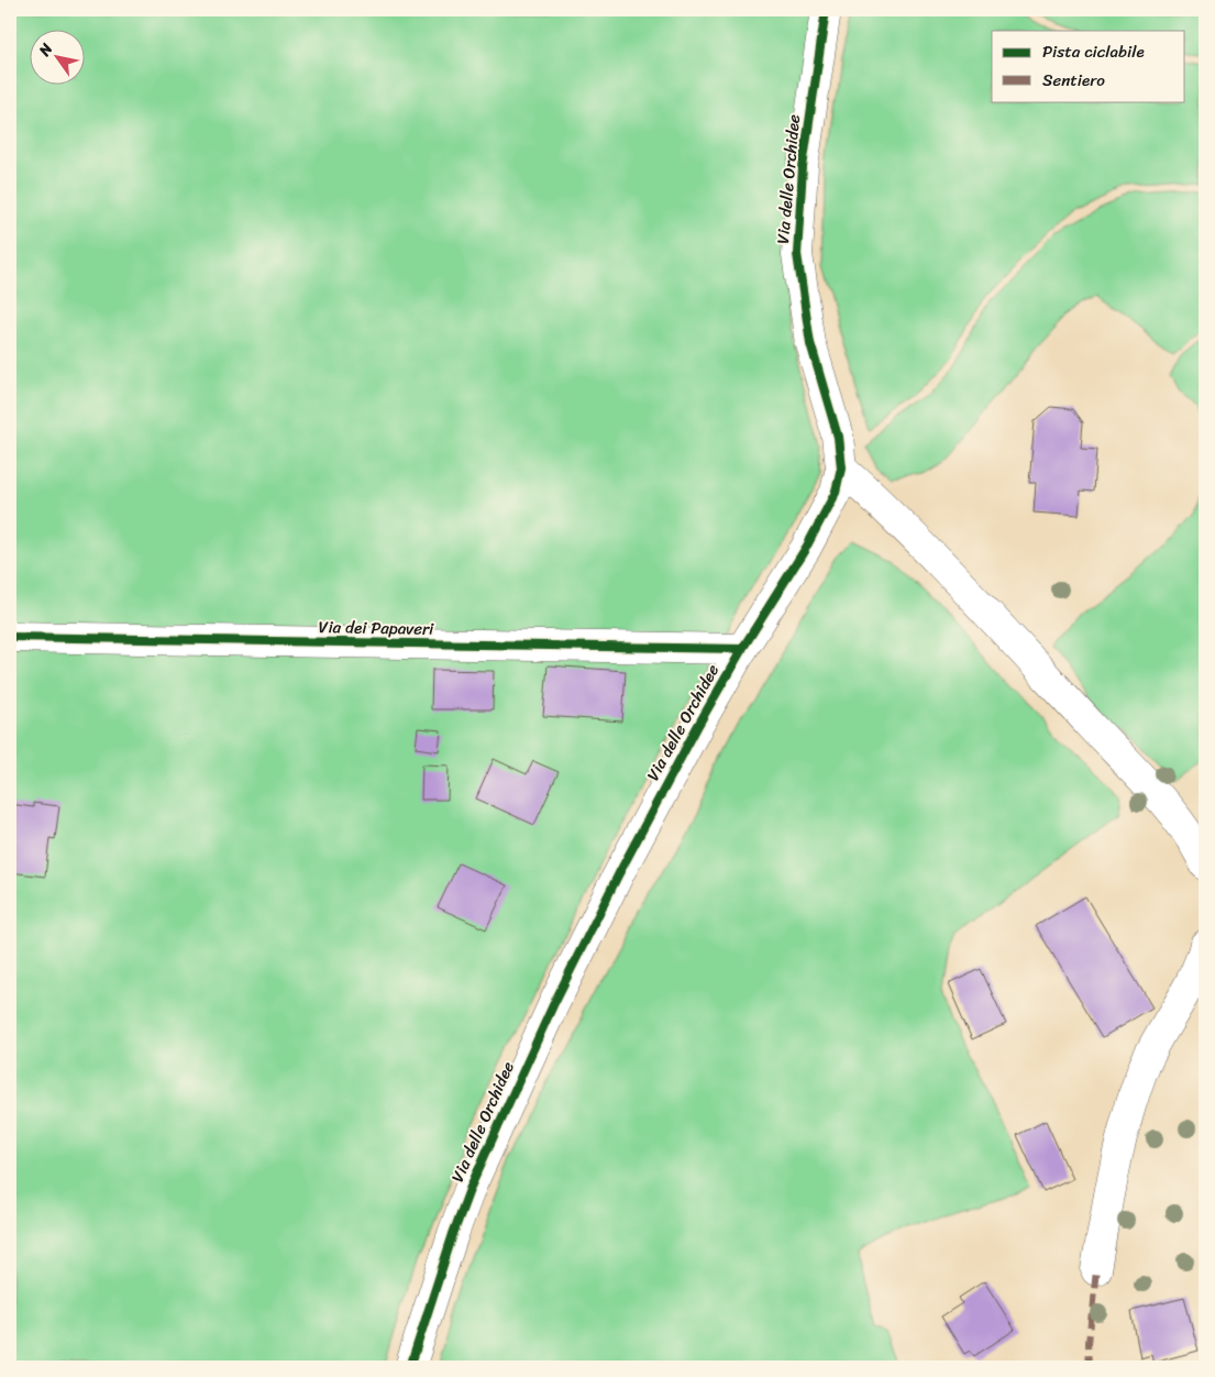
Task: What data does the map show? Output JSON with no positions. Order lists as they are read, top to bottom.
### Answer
{
  "streets": {
    "street": ["Via delle Orchidee", "Via dei Papaveri"]
  },
  "crossings": [
    ["Via delle Orchidee", "Via dei Papaveri"]
  ],
  "legend": ["Pista ciclabile", "Sentiero"],
  "north": "top left"
}
